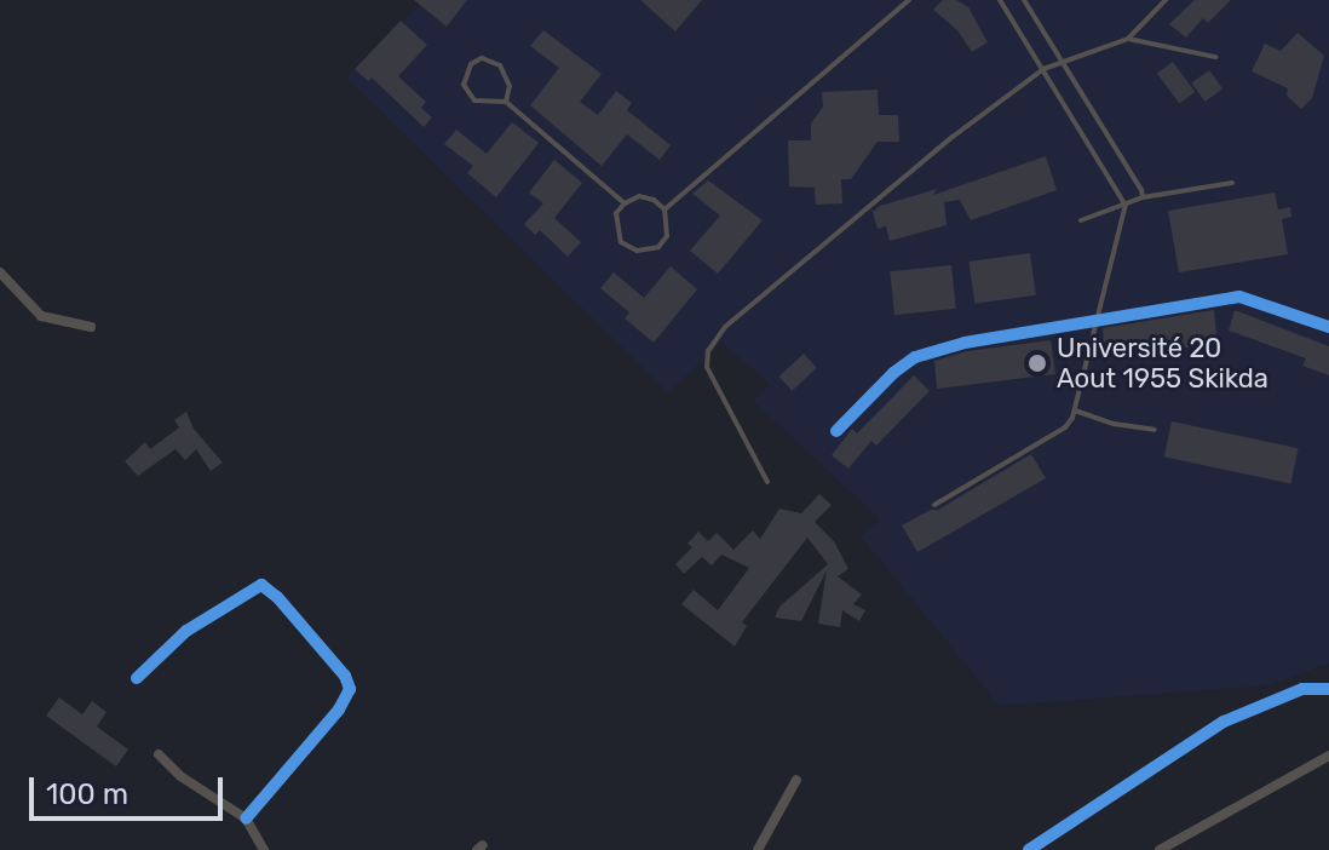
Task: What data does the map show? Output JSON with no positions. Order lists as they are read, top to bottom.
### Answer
{
  "places": ["Université 20 Aout 1955 Skikda"],
  "scale_bar": "100 m"
}
